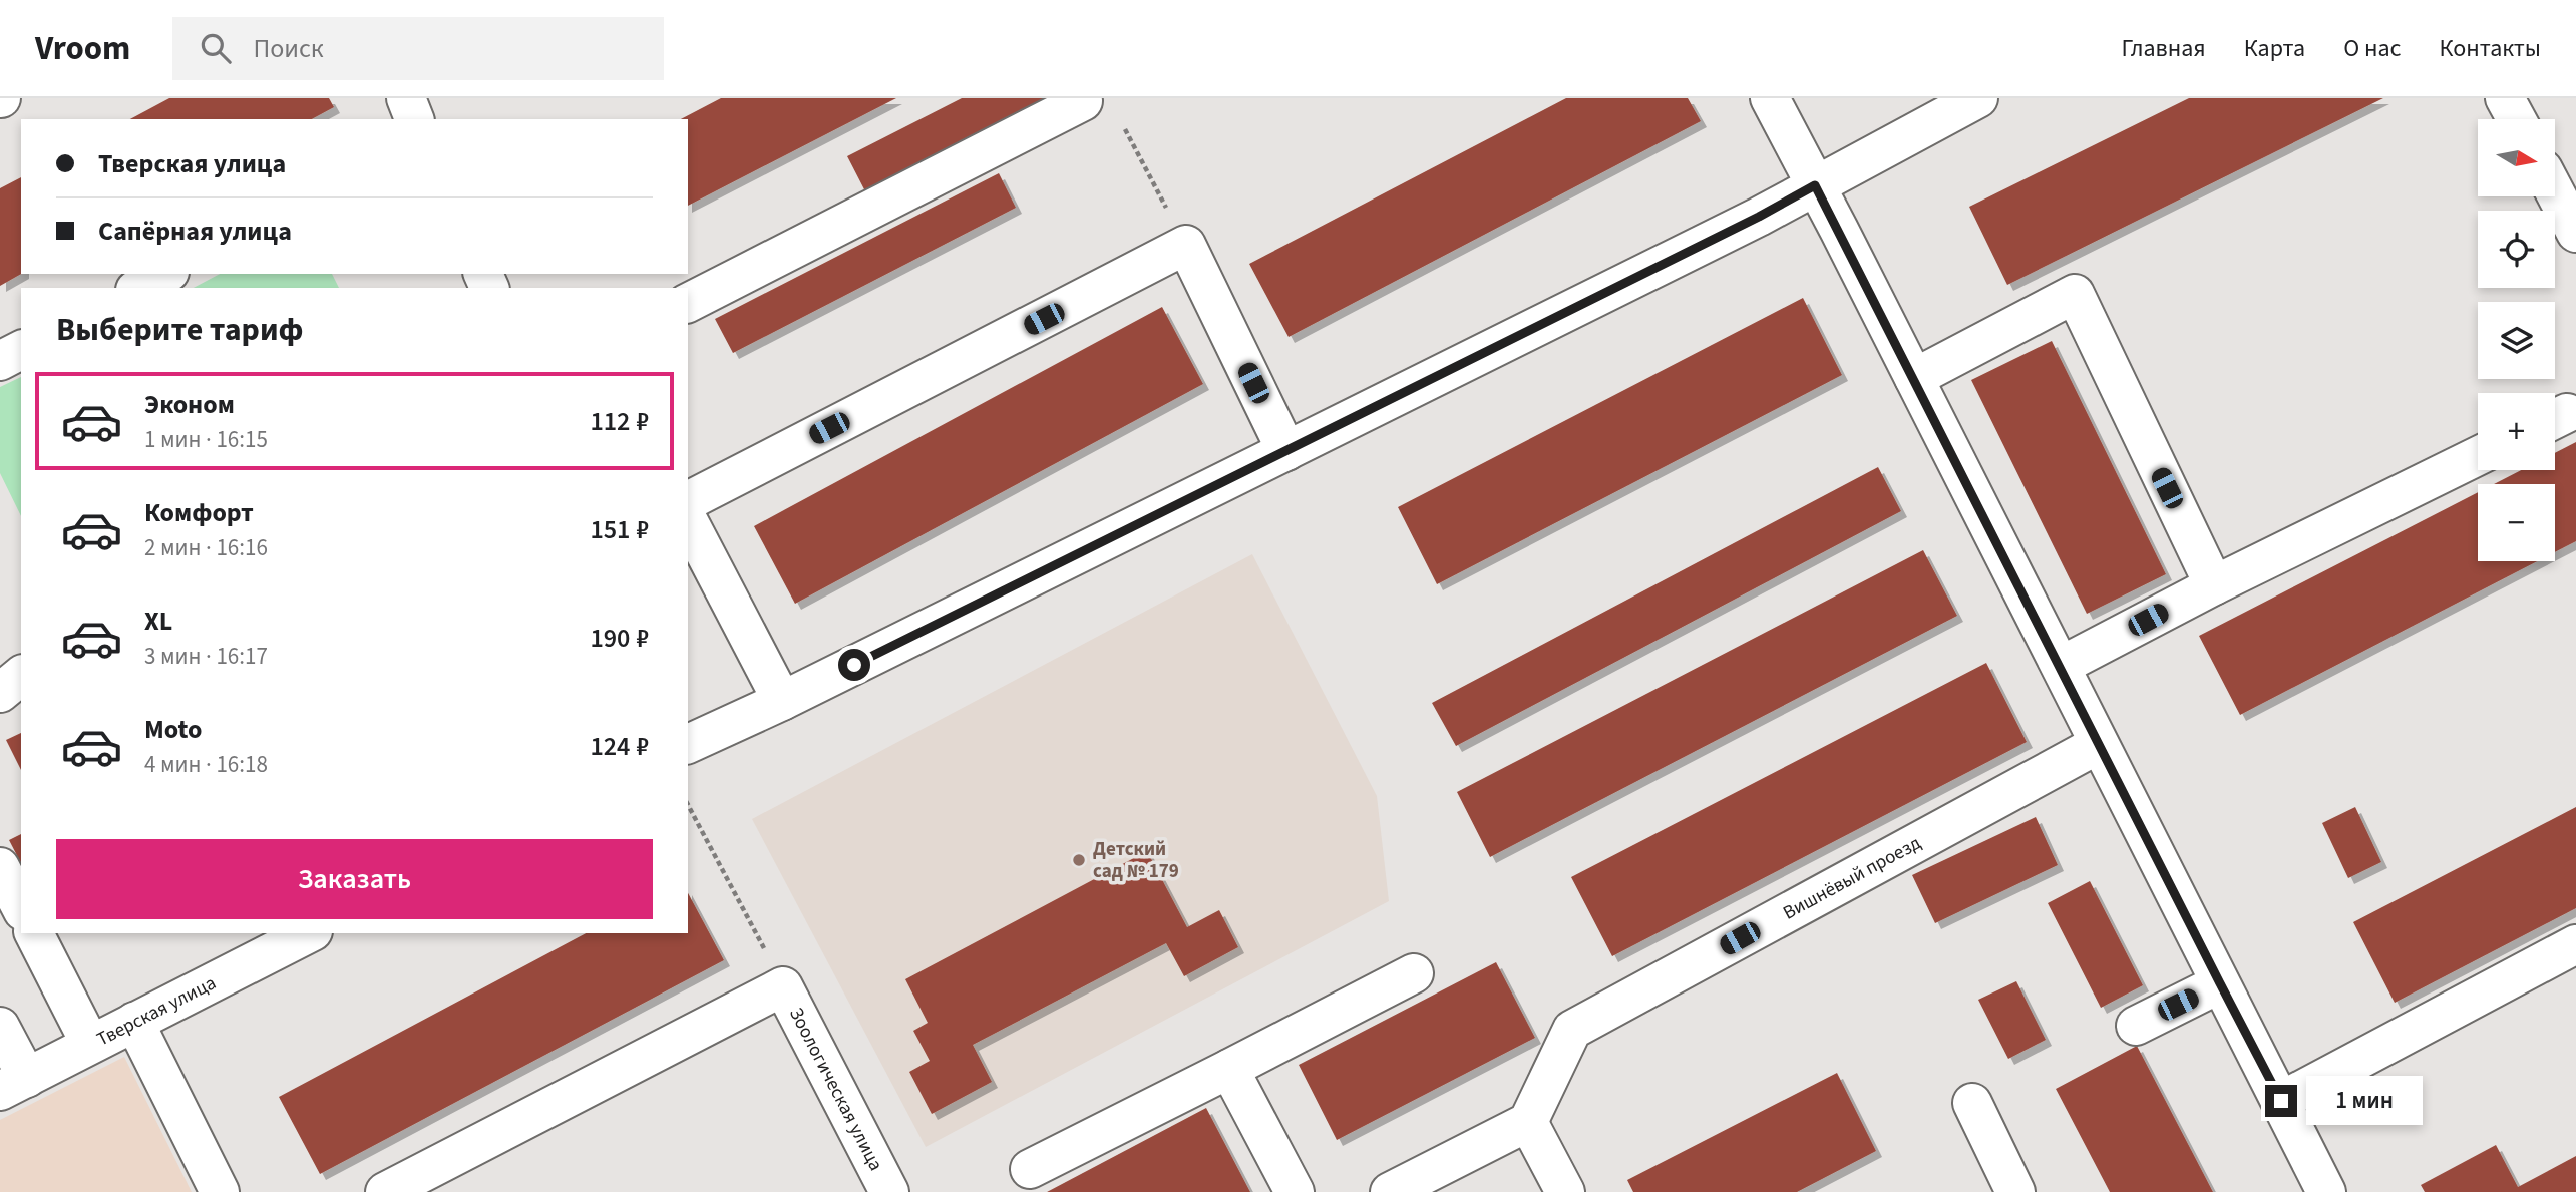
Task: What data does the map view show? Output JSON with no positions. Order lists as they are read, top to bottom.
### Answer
{
  "streets": {
    "street": ["Вишнёвый проезд", "Тверская улица", "Зоологическая улица"]
  },
  "places": ["Детский сад № 179"],
  "north": "right",
  "page": {
    "header": "Vroom",
    "search": "Поиск",
    "nav": [
      "Главная",
      "Карта",
      "О нас",
      "Контакты"
    ],
    "map_buttons": ["+", "−"],
    "banner": ["Тверская улица", "Сапёрная улица"],
    "heading": "Выберите тариф",
    "list": [
      {
        "name": "Эконом",
        "note": "1 мин · 16:15",
        "value": "112 ₽"
      },
      {
        "name": "Комфорт",
        "note": "2 мин · 16:16",
        "value": "151 ₽"
      },
      {
        "name": "XL",
        "note": "3 мин · 16:17",
        "value": "190 ₽"
      },
      {
        "name": "Moto",
        "note": "4 мин · 16:18",
        "value": "124 ₽"
      }
    ],
    "buttons": "Заказать",
    "bubble": "1 мин"
  }
}
